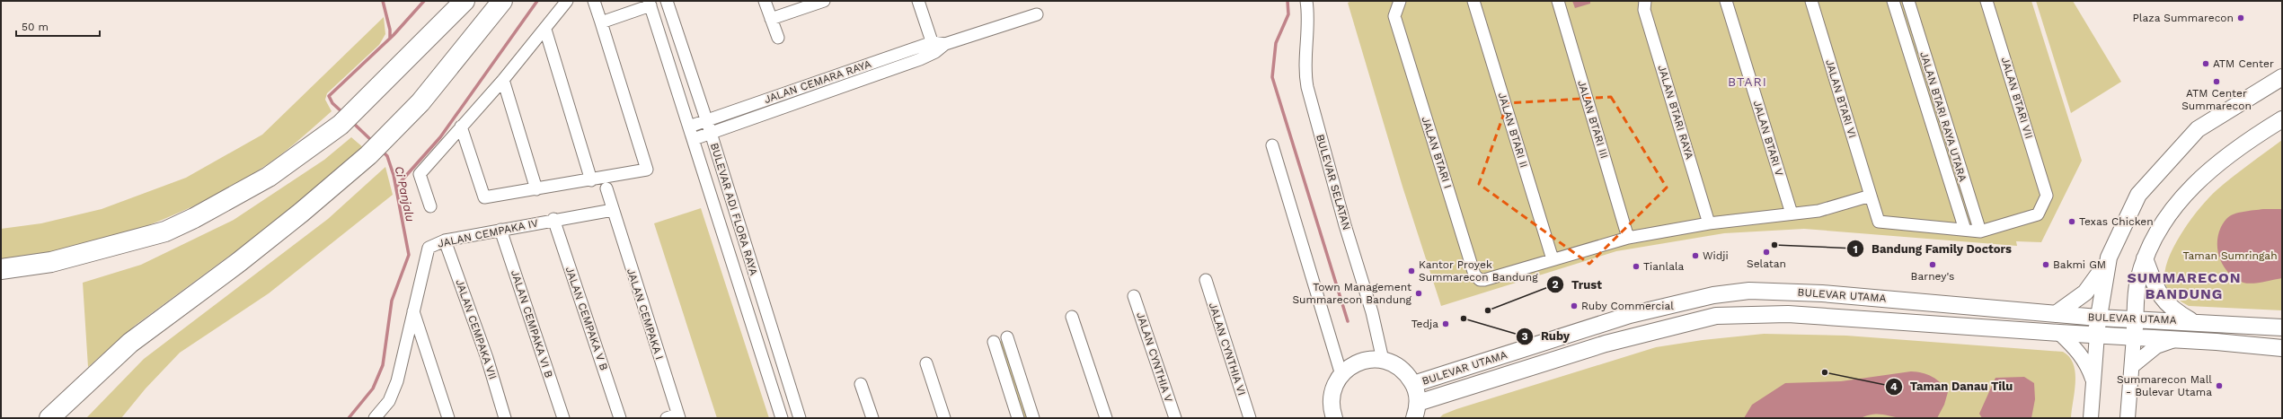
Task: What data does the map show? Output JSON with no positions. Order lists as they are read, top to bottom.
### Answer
{
  "streets": {
    "main road": ["BULEVAR UTAMA"],
    "street": [
      "JALAN CEMARA RAYA",
      "JALAN BTARI VII",
      "JALAN BTARI VI",
      "JALAN BTARI RAYA",
      "JALAN BTARI RAYA UTARA",
      "JALAN BTARI III",
      "JALAN BTARI II",
      "JALAN BTARI V",
      "JALAN BTARI I",
      "BULEVAR SELATAN",
      "BULEVAR ADI FLORA RAYA",
      "JALAN CEMPAKA IV",
      "JALAN CEMPAKA I",
      "JALAN CEMPAKA V B",
      "JALAN CEMPAKA VI B",
      "JALAN CEMPAKA VII",
      "JALAN CYNTHIA VI",
      "JALAN CYNTHIA V"
    ]
  },
  "crossings": [
    ["JALAN CEMARA RAYA", "BULEVAR ADI FLORA RAYA"],
    ["JALAN BTARI VII", "JALAN BTARI RAYA UTARA"],
    ["JALAN BTARI VI", "JALAN BTARI RAYA UTARA"],
    ["JALAN BTARI II", "JALAN BTARI I"],
    ["JALAN CEMPAKA IV", "JALAN CEMPAKA I"],
    ["JALAN CEMPAKA IV", "JALAN CEMPAKA V B"],
    ["JALAN CEMPAKA IV", "JALAN CEMPAKA VI B"],
    ["JALAN CEMPAKA IV", "JALAN CEMPAKA VII"]
  ],
  "districts": ["BTARI", "SUMMARECON BANDUNG"],
  "water": ["Ci Panjalu"],
  "parks": ["Taman Sumringah"],
  "places": [
    "Plaza Summarecon",
    "ATM Center",
    "ATM Center Summarecon",
    "Texas Chicken",
    "Bandung Family Doctors",
    "Selatan",
    "Widji",
    "Barney's",
    "Bakmi GM",
    "Tianlala",
    "Kantor Proyek Summarecon Bandung",
    "Town Management Summarecon Bandung",
    "Ruby Commercial",
    "Trust",
    "Ruby",
    "Tedja",
    "Taman Danau Tilu",
    "Summarecon Mall - Bulevar Utama"
  ],
  "scale_bar": "50 m"
}
